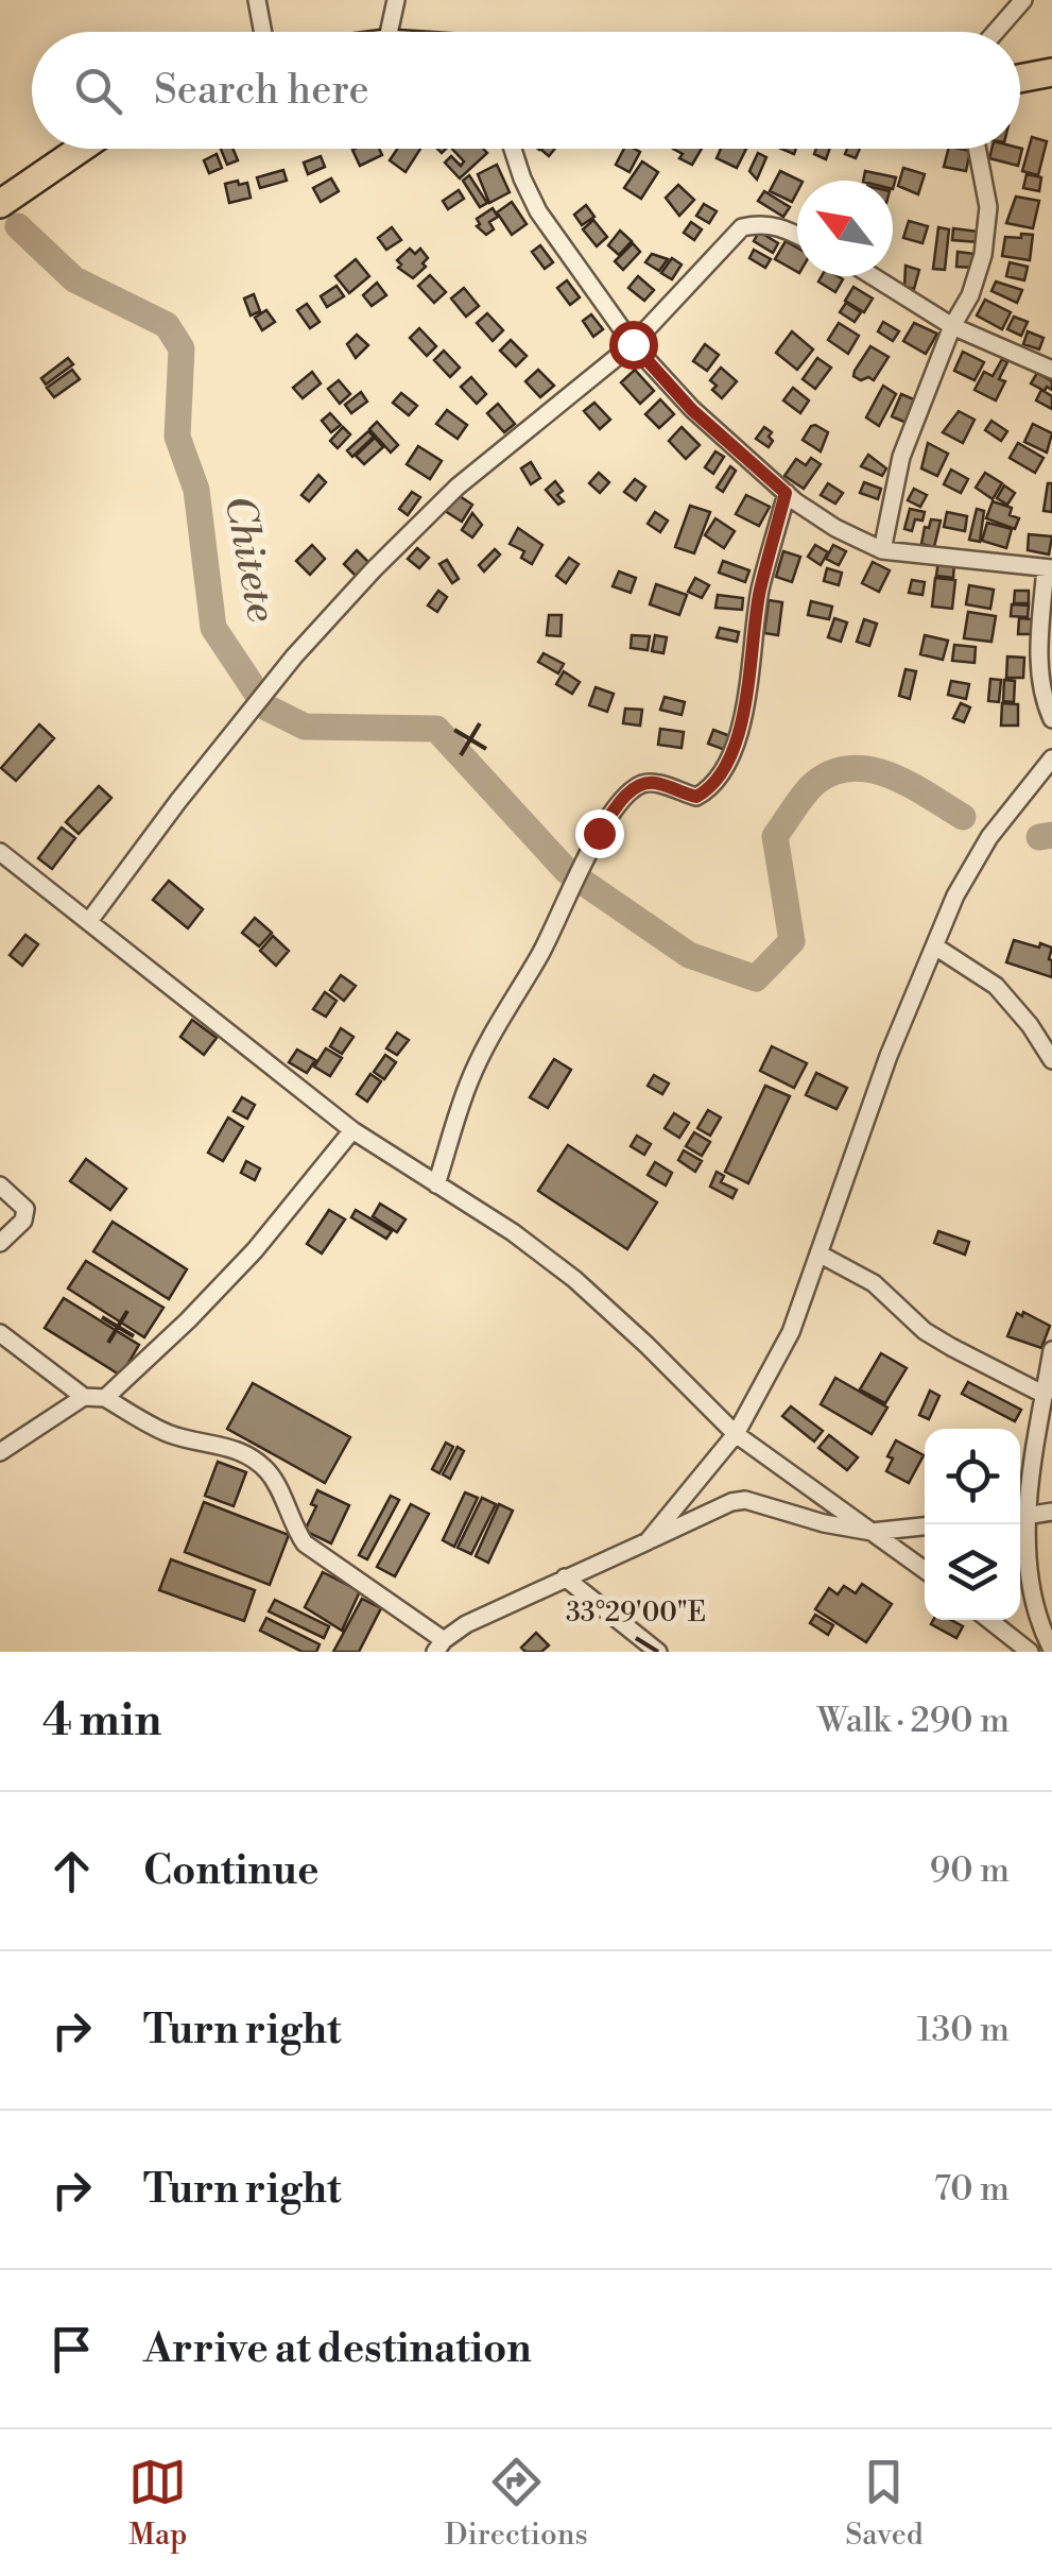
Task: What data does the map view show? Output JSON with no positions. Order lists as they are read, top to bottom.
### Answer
{
  "water": ["Chitete"],
  "north": "top left",
  "page": {
    "search": "Search here",
    "heading": ["4 min", "Walk · 290 m"],
    "list": [
      ["Continue", "90 m"],
      ["Turn right", "130 m"],
      ["Turn right", "70 m"],
      "Arrive at destination"
    ],
    "nav": ["Map", "Directions", "Saved"]
  },
  "coordinates": ["33°29'00\"E"]
}
